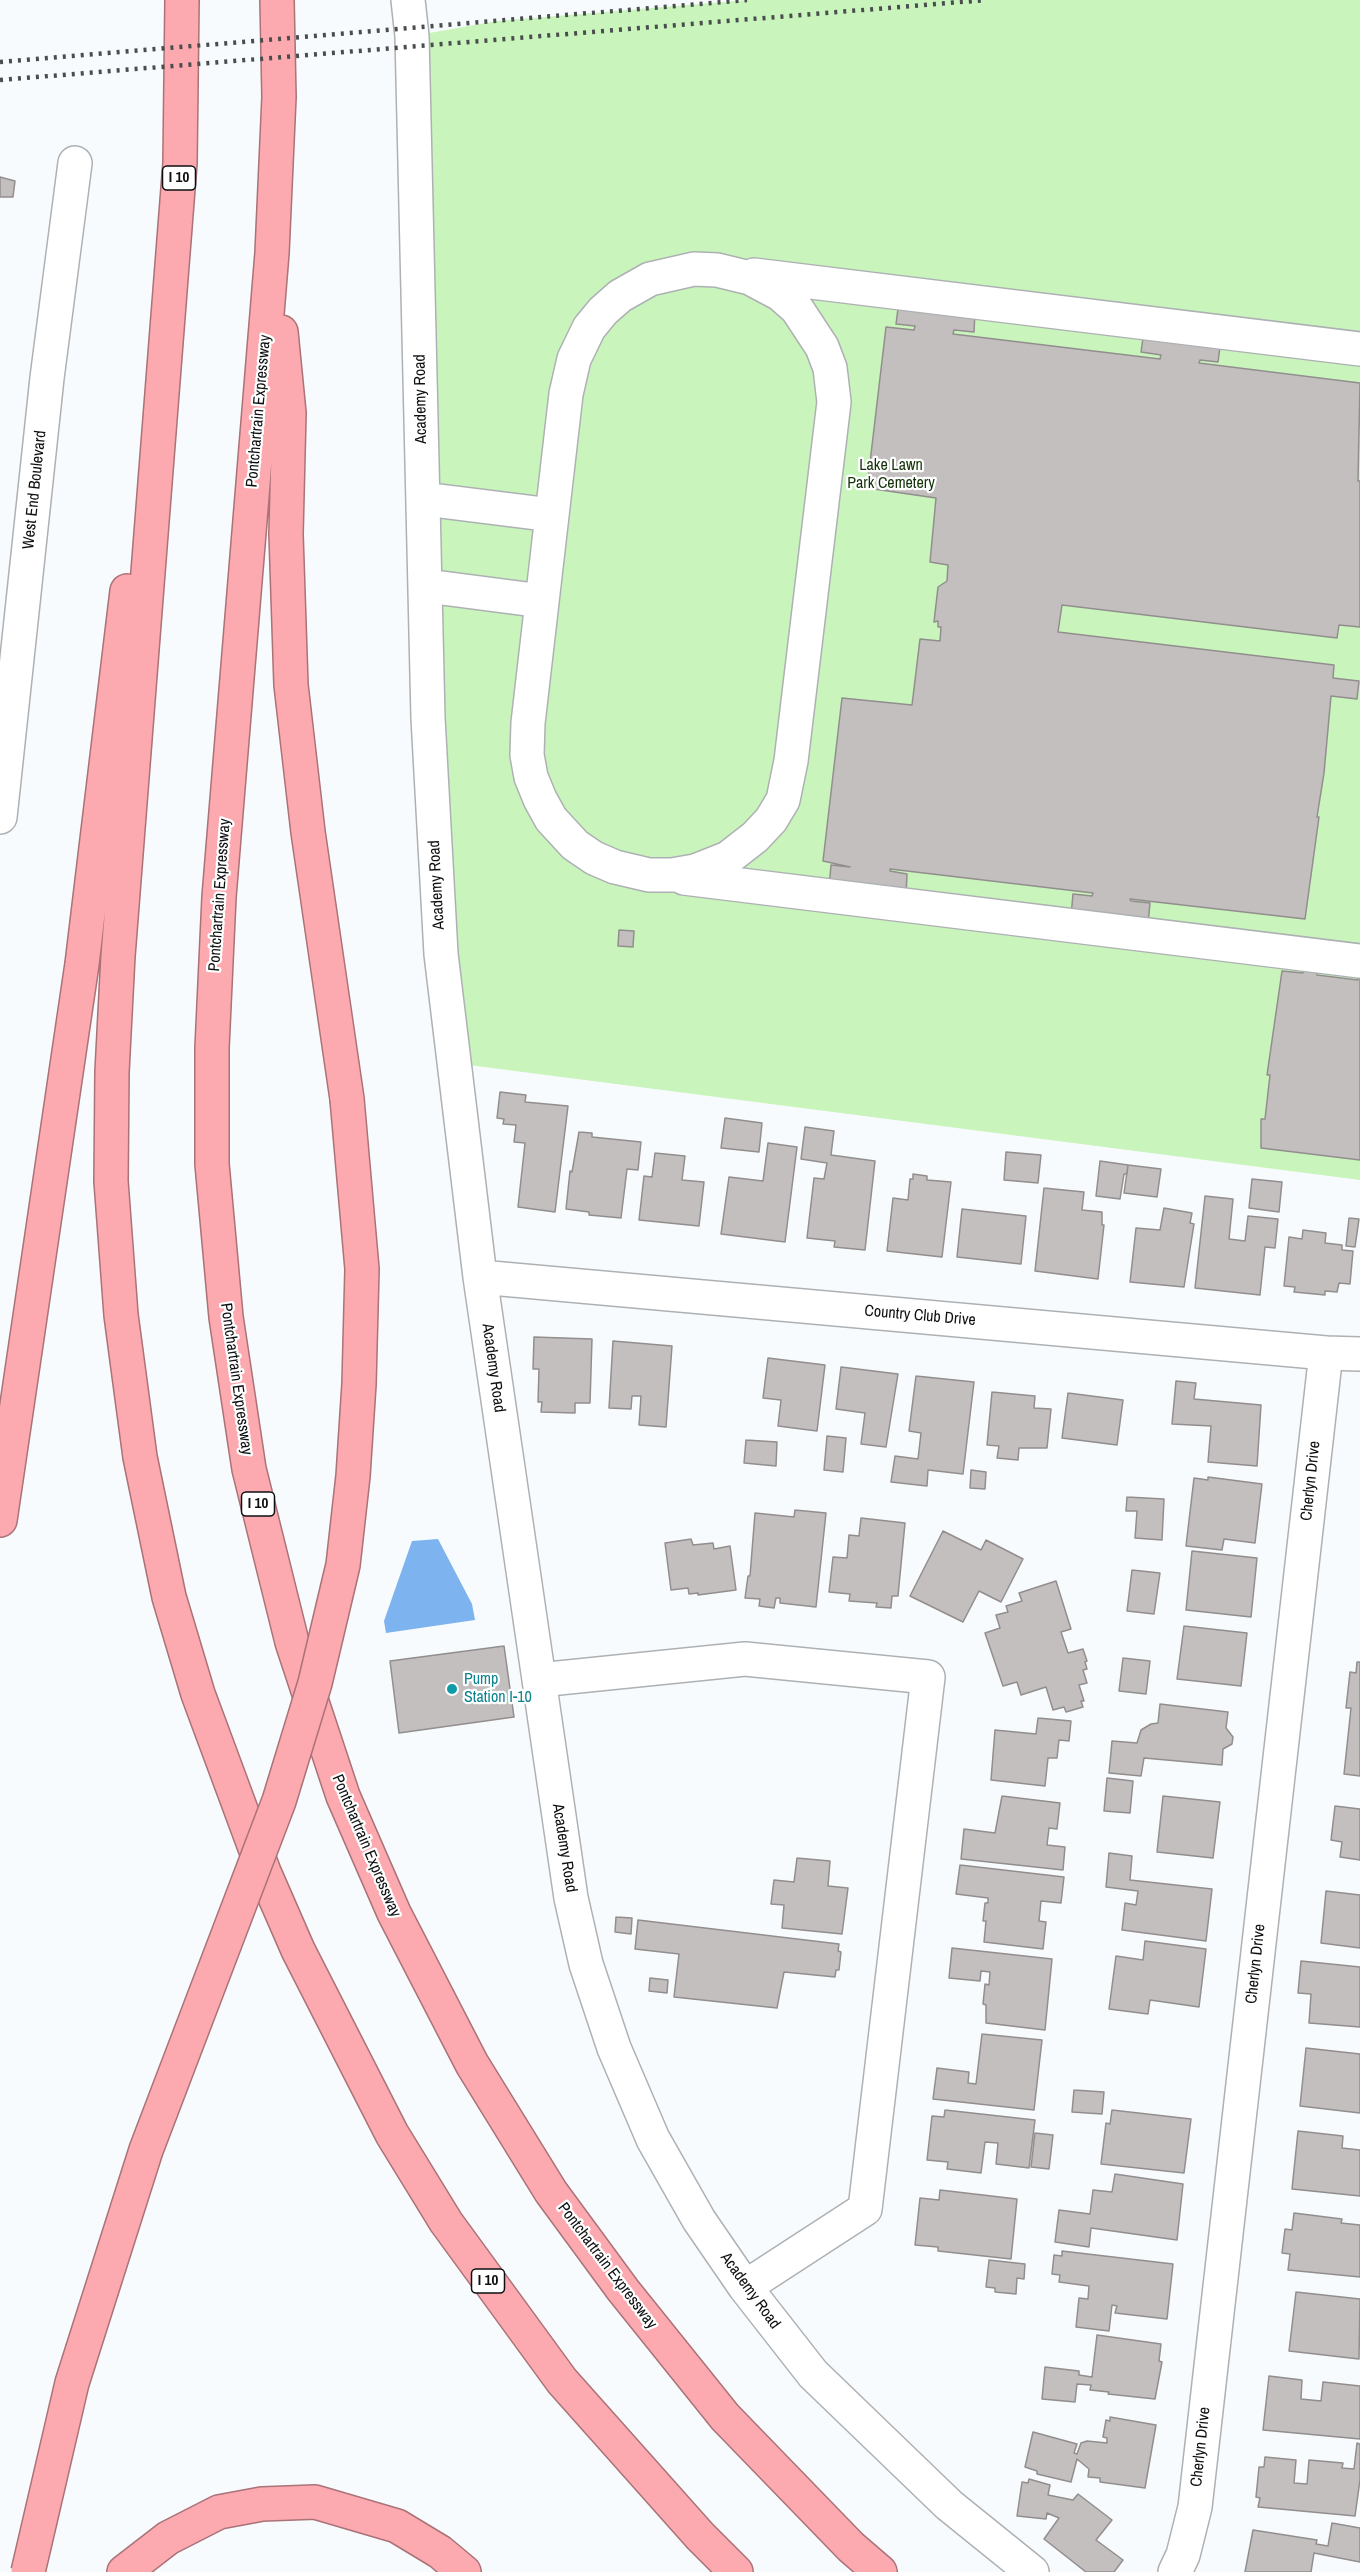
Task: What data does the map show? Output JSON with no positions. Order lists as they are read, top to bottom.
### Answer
{
  "streets": {
    "highway": ["I 10", "Pontchartrain Expressway"],
    "street": [
      "Academy Road",
      "West End Boulevard",
      "Country Club Drive",
      "Cherlyn Drive"
    ]
  },
  "crossings": [
    ["Academy Road", "Country Club Drive"],
    ["Country Club Drive", "Cherlyn Drive"]
  ],
  "parks": ["Lake Lawn Park Cemetery"],
  "places": ["Pump Station I-10"]
}
